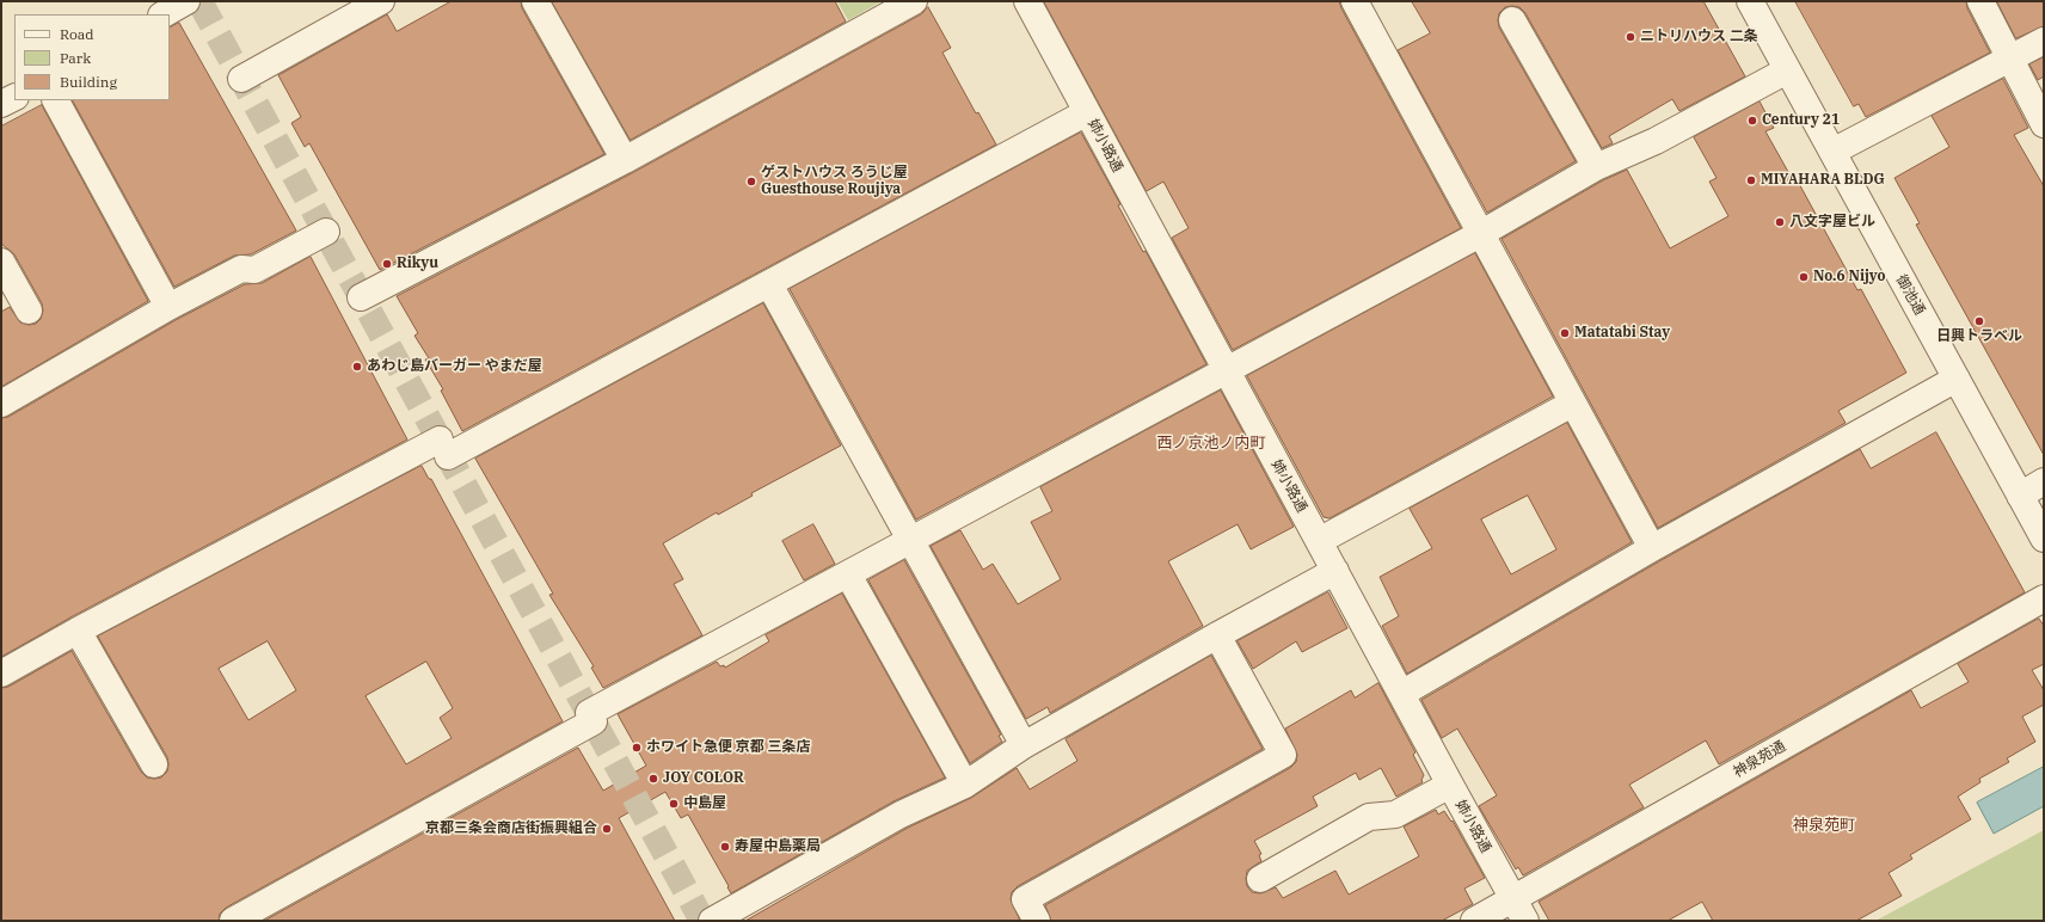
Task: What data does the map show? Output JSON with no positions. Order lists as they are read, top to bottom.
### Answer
{
  "streets": {
    "street": ["姉小路通", "御池通", "神泉苑通"]
  },
  "crossings": [
    ["姉小路通", "神泉苑通"]
  ],
  "districts": ["西ノ京池ノ内町", "神泉苑町"],
  "places": [
    "ニトリハウス 二条",
    "Century 21",
    "MIYAHARA BLDG",
    "ゲストハウス ろうじ屋 Guesthouse Roujiya",
    "八文字屋ビル",
    "Rikyu",
    "No.6 Nijyo",
    "日興トラベル",
    "Matatabi Stay",
    "あわじ島バーガー やまだ屋",
    "ホワイト急便 京都 三条店",
    "JOY COLOR",
    "中島屋",
    "京都三条会商店街振興組合",
    "寿屋中島薬局"
  ],
  "legend": ["Road", "Park", "Building"]
}
